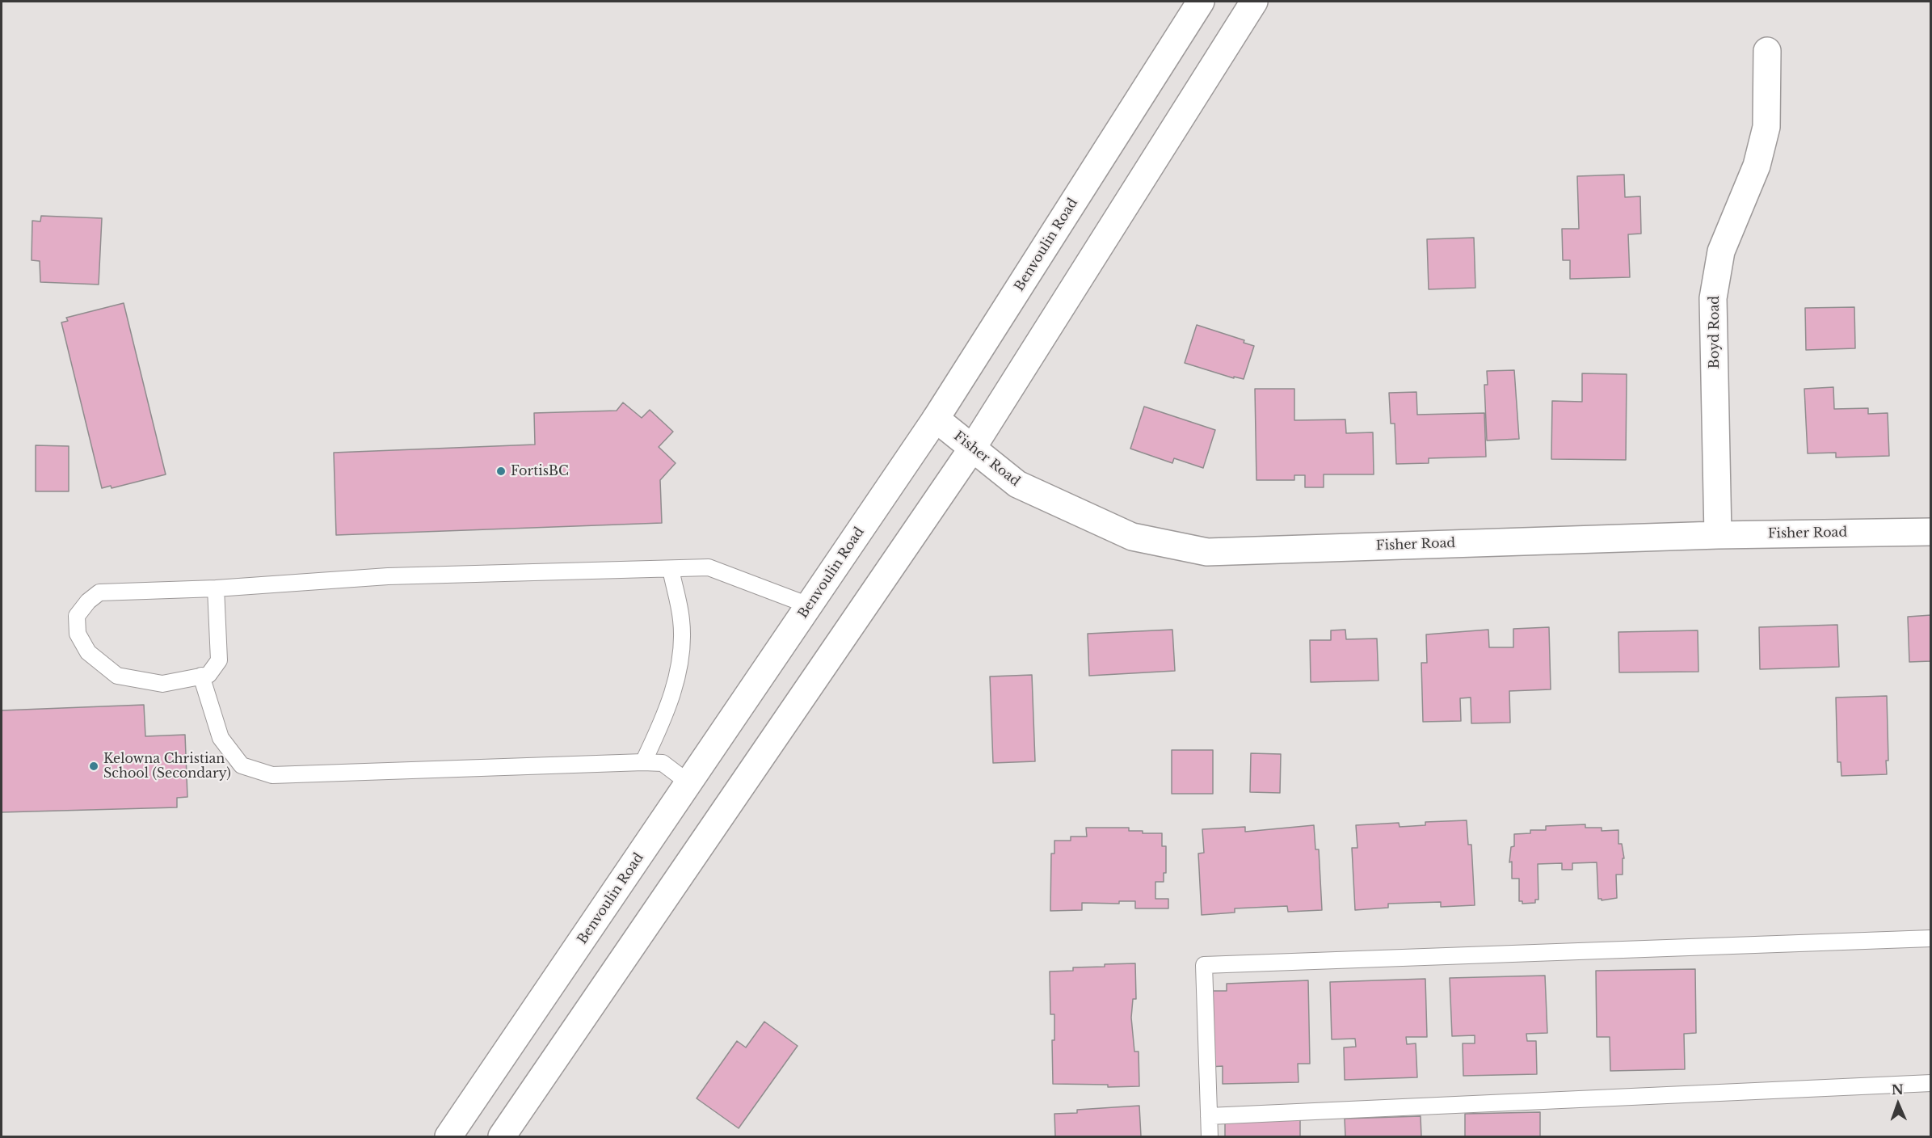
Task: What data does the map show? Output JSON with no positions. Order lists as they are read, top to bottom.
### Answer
{
  "streets": {
    "main road": ["Benvoulin Road", "Boyd Road", "Fisher Road"]
  },
  "crossings": [
    ["Benvoulin Road", "Fisher Road"],
    ["Boyd Road", "Fisher Road"]
  ],
  "places": ["FortisBC", "Kelowna Christian School (Secondary)"],
  "north": "top"
}
